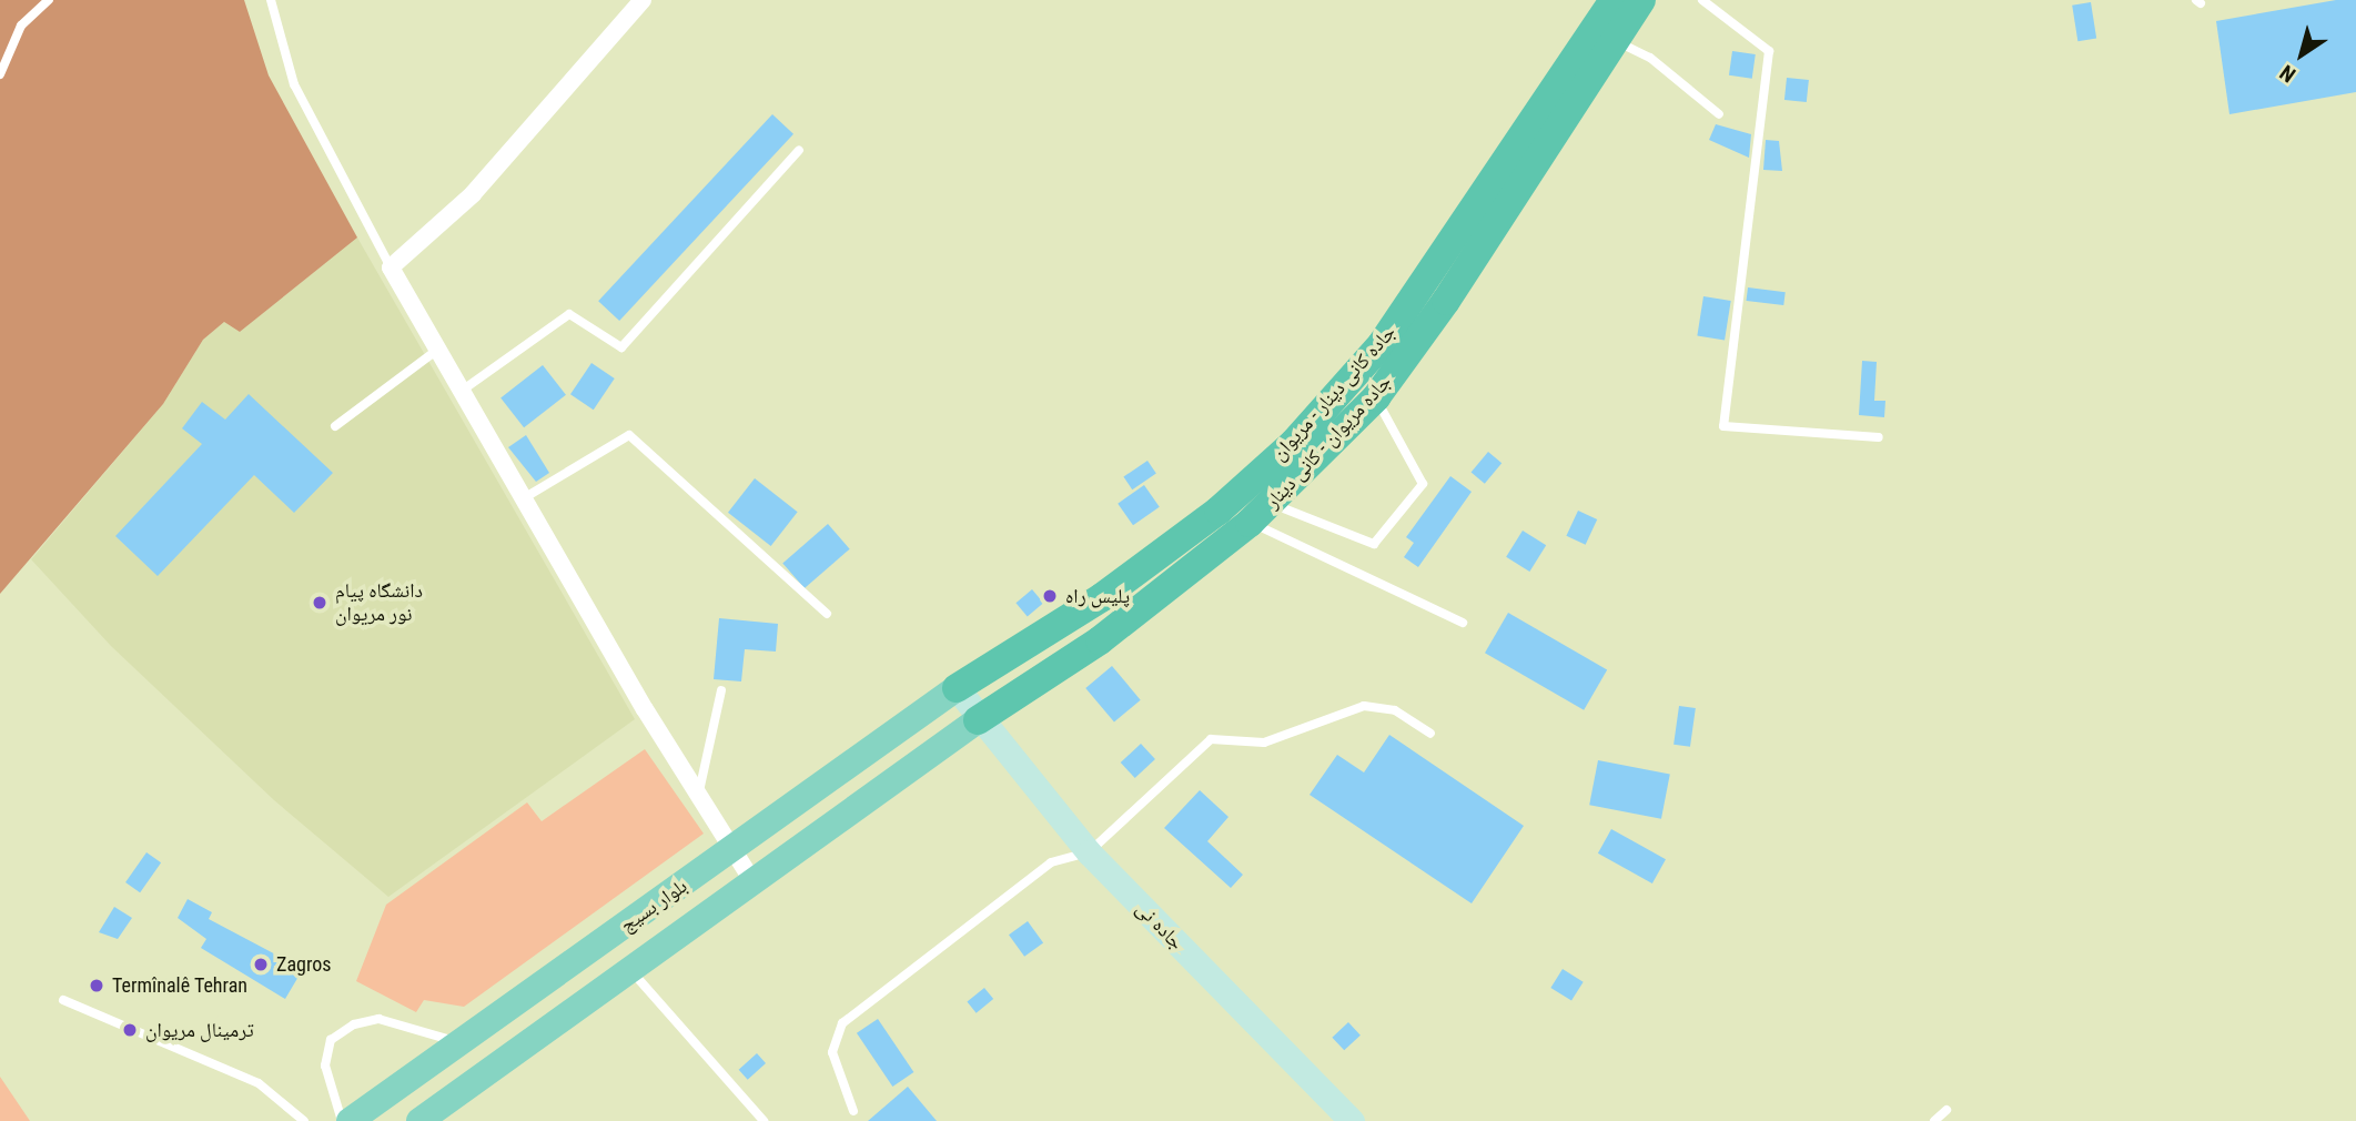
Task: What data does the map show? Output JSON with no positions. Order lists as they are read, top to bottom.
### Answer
{
  "streets": {
    "highway": ["جاده کانی دینار - مریوان", "جاده مریوان - کانی دینار"],
    "main road": ["بلوار بسیج", "جاده نی"]
  },
  "crossings": [
    ["جاده کانی دینار - مریوان", "بلوار بسیج"],
    ["جاده کانی دینار - مریوان", "جاده نی"],
    ["جاده مریوان - کانی دینار", "بلوار بسیج"],
    ["جاده مریوان - کانی دینار", "جاده نی"],
    ["بلوار بسیج", "جاده نی"]
  ],
  "places": [
    "پلیس راه",
    "دانشگاه پیام نور مریوان",
    "Zagros",
    "Termînalê Tehran",
    "ترمینال مریوان"
  ],
  "north": "bottom left"
}
